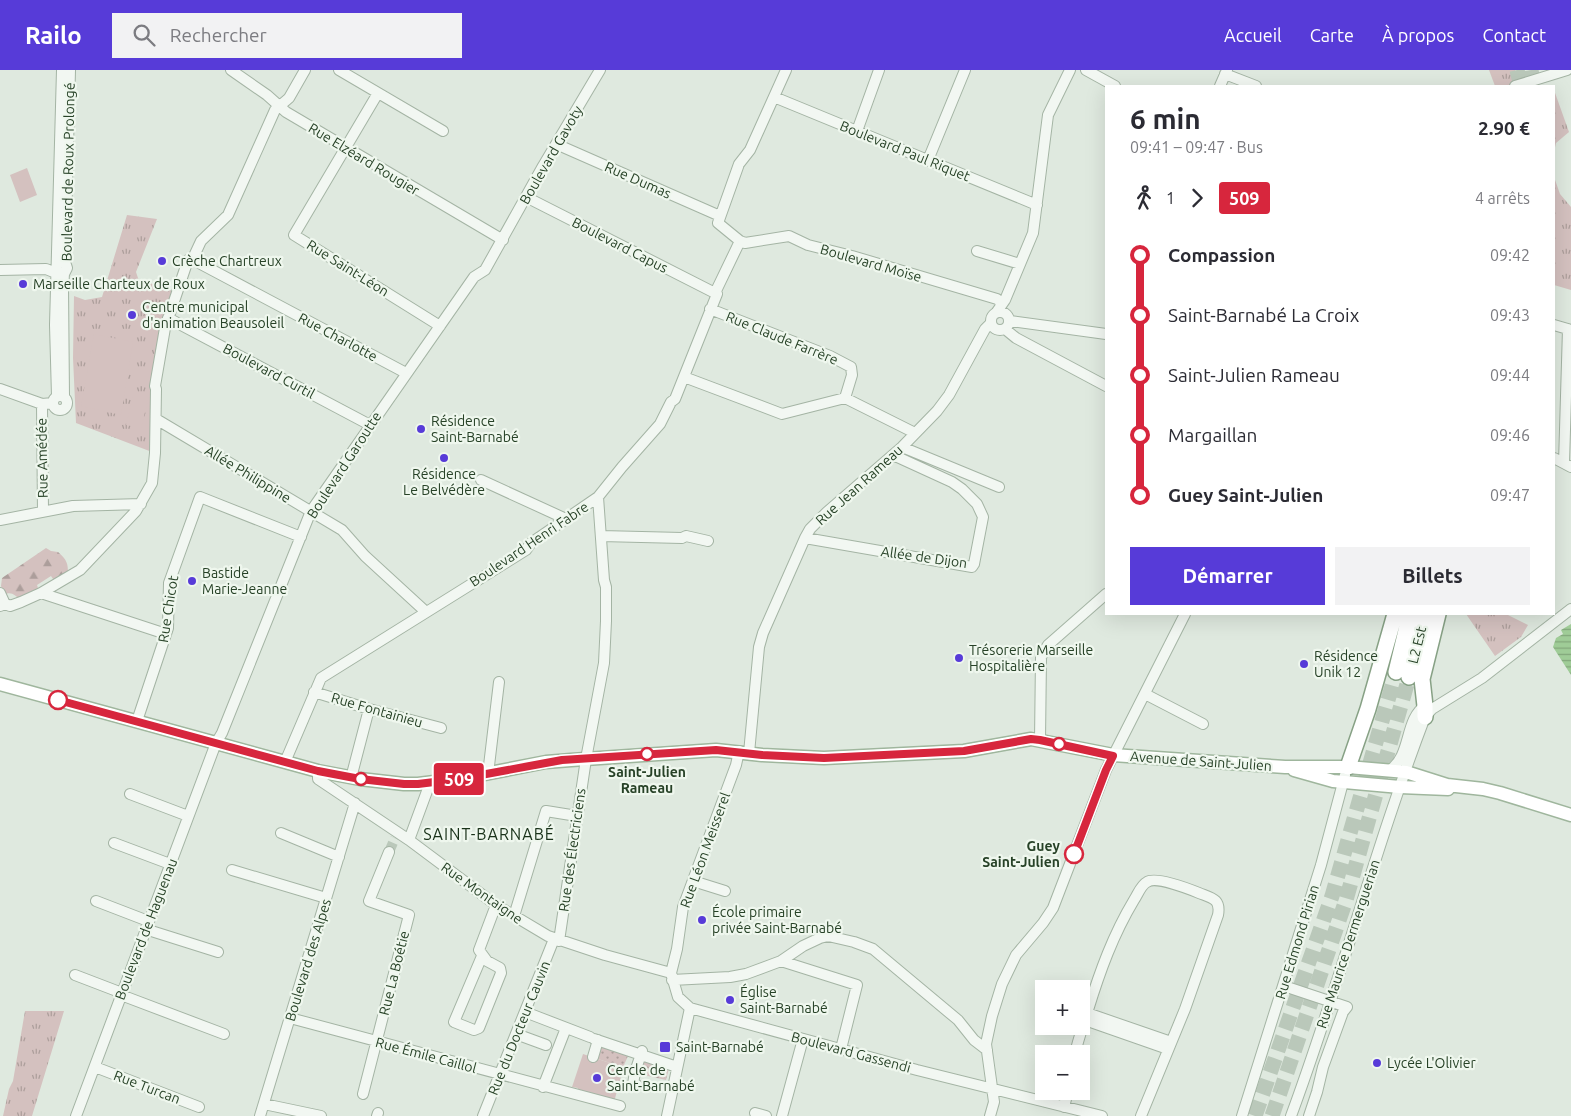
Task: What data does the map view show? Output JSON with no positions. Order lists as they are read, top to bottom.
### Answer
{
  "streets": {
    "highway": ["L2 Est"],
    "main road": ["Avenue de Saint-Julien"],
    "street": [
      "Boulevard Paul Riquet",
      "Boulevard Gavoty",
      "Rue Elzéard Rougier",
      "Boulevard de Roux Prolongé",
      "Rue Dumas",
      "Boulevard Capus",
      "Boulevard Moïse",
      "Rue Saint-Léon",
      "Rue Charlotte",
      "Rue Claude Farrère",
      "Boulevard Curtil",
      "Rue Amédée",
      "Boulevard Garoutte",
      "Allée Philippine",
      "Rue Jean Rameau",
      "Boulevard Henri Fabre",
      "Allée de Dijon",
      "Rue Chicot",
      "Rue Fontainieu",
      "Rue des Électriciens",
      "Rue Léon Meisserel",
      "Rue Montaigne",
      "Boulevard de Haguenau",
      "Rue Edmond Pirian",
      "Rue Maurice Dermerguerian",
      "Boulevard des Alpes",
      "Rue La Boétie",
      "Rue du Docteur Cauvin",
      "Boulevard Gassendi",
      "Rue Émile Caillol",
      "Rue Turcan"
    ]
  },
  "crossings": [
    ["Boulevard Gavoty", "Rue Elzéard Rougier"],
    ["Boulevard Gavoty", "Rue Dumas"],
    ["Boulevard Gavoty", "Boulevard Capus"],
    ["Boulevard Gavoty", "Boulevard Garoutte"],
    ["Rue Elzéard Rougier", "Rue Saint-Léon"],
    ["Rue Elzéard Rougier", "Boulevard Garoutte"],
    ["Boulevard de Roux Prolongé", "Rue Amédée"],
    ["Boulevard Capus", "Boulevard Henri Fabre"],
    ["Boulevard Moïse", "Boulevard Henri Fabre"],
    ["Rue Saint-Léon", "Boulevard Garoutte"],
    ["Rue Charlotte", "Boulevard Garoutte"],
    ["Rue Claude Farrère", "Boulevard Henri Fabre"],
    ["Boulevard Curtil", "Boulevard Garoutte"],
    ["Boulevard Garoutte", "Allée Philippine"],
    ["Boulevard Garoutte", "Rue Chicot"],
    ["Boulevard Garoutte", "Avenue de Saint-Julien"],
    ["Boulevard Garoutte", "Boulevard de Haguenau"],
    ["Allée Philippine", "Boulevard Henri Fabre"],
    ["Rue Jean Rameau", "Allée de Dijon"],
    ["Rue Jean Rameau", "Avenue de Saint-Julien"],
    ["Rue Jean Rameau", "Rue Léon Meisserel"],
    ["Boulevard Henri Fabre", "Rue Fontainieu"],
    ["Boulevard Henri Fabre", "Avenue de Saint-Julien"],
    ["Boulevard Henri Fabre", "Rue des Électriciens"],
    ["Rue Chicot", "Avenue de Saint-Julien"],
    ["Avenue de Saint-Julien", "Rue des Électriciens"],
    ["Avenue de Saint-Julien", "Rue Léon Meisserel"],
    ["Avenue de Saint-Julien", "Rue Montaigne"],
    ["Avenue de Saint-Julien", "Boulevard de Haguenau"],
    ["Avenue de Saint-Julien", "Rue Edmond Pirian"],
    ["Avenue de Saint-Julien", "Rue Maurice Dermerguerian"],
    ["Rue des Électriciens", "Rue Montaigne"],
    ["Rue des Électriciens", "Rue du Docteur Cauvin"],
    ["Rue Léon Meisserel", "Rue Montaigne"],
    ["Rue Montaigne", "Boulevard des Alpes"],
    ["Rue Montaigne", "Rue du Docteur Cauvin"],
    ["Boulevard de Haguenau", "Rue Turcan"],
    ["Boulevard des Alpes", "Rue Émile Caillol"],
    ["Rue La Boétie", "Rue Émile Caillol"],
    ["Rue du Docteur Cauvin", "Rue Émile Caillol"]
  ],
  "districts": ["SAINT-BARNABÉ"],
  "places": {
    "other": [
      "Crèche Chartreux",
      "Marseille Charteux de Roux",
      "Centre municipal d'animation Beausoleil",
      "Résidence Saint-Barnabé",
      "Résidence Le Belvédère",
      "Bastide Marie-Jeanne",
      "Trésorerie Marseille Hospitalière",
      "Résidence Unik 12",
      "Saint-Julien Rameau",
      "Guey Saint-Julien",
      "École primaire privée Saint-Barnabé",
      "Église Saint-Barnabé",
      "Lycée L'Olivier",
      "Cercle de Saint-Barnabé"
    ],
    "transit": ["Saint-Barnabé"]
  },
  "lines": ["bus line 509"],
  "page": {
    "header": "Railo",
    "search": "Rechercher",
    "nav": [
      "Accueil",
      "Carte",
      "À propos",
      "Contact"
    ],
    "on_map": "509",
    "heading": ["6 min", "09:41 – 09:47 · Bus", "2.90 €"],
    "legs": ["1", "509", "4 arrêts"],
    "list": [
      {
        "name": "Compassion",
        "value": "09:42"
      },
      {
        "name": "Saint-Barnabé La Croix",
        "value": "09:43"
      },
      {
        "name": "Saint-Julien Rameau",
        "value": "09:44"
      },
      {
        "name": "Margaillan",
        "value": "09:46"
      },
      {
        "name": "Guey Saint-Julien",
        "value": "09:47"
      }
    ],
    "buttons": ["Démarrer", "Billets"],
    "map_buttons": ["+", "−"]
  }
}
